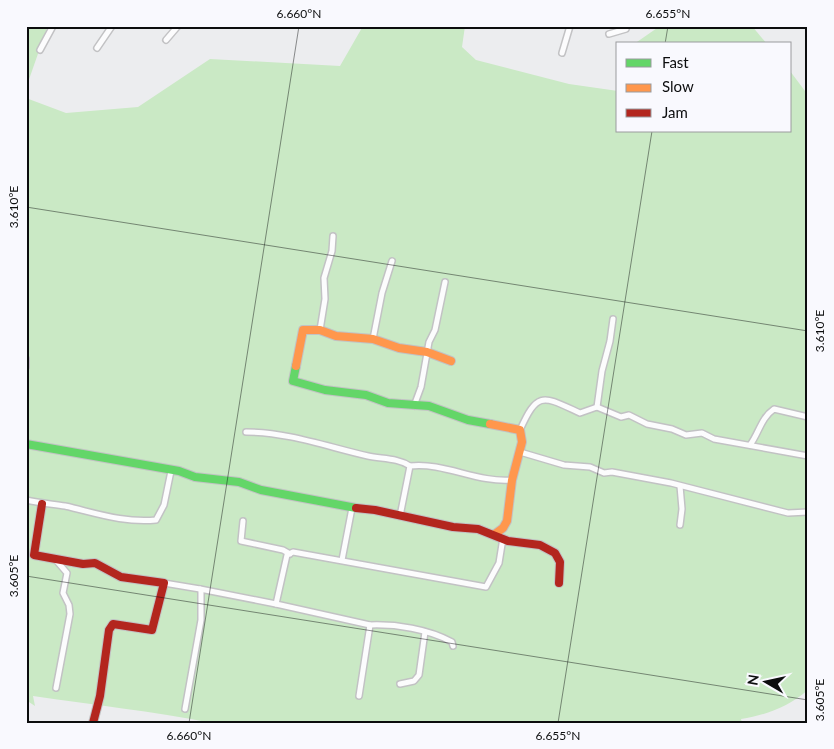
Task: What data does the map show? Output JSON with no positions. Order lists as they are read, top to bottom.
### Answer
{
  "legend": ["Fast", "Slow", "Jam"],
  "north": "left",
  "coordinates": [
    "6.660°N",
    "6.655°N",
    "3.610°E",
    "3.605°E"
  ]
}
